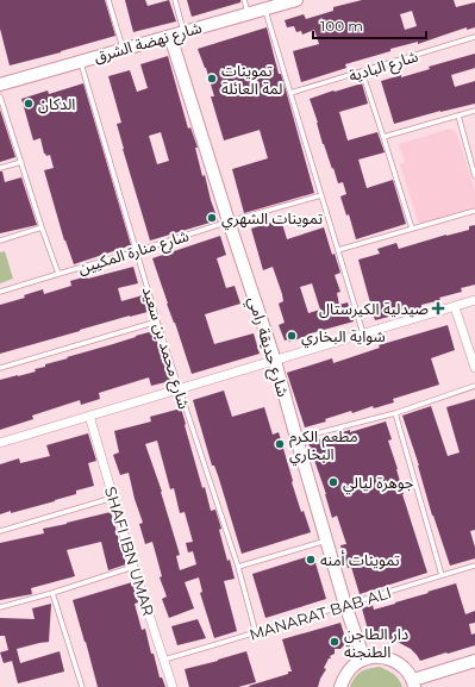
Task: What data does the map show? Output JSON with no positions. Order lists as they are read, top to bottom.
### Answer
{
  "streets": {
    "street": ["شارع نهضة الشرق", "شارع حديقة رامي", "SHAFI IBN UMAR"],
    "lane": [
      "شارع البادية",
      "شارع منارة المكيين",
      "شارع محمد بن سعيد",
      "MANARAT BAB ALI"
    ]
  },
  "crossings": [
    ["شارع نهضة الشرق", "شارع حديقة رامي"],
    ["شارع نهضة الشرق", "شارع محمد بن سعيد"],
    ["شارع منارة المكيين", "شارع حديقة رامي"],
    ["شارع منارة المكيين", "شارع محمد بن سعيد"],
    ["شارع حديقة رامي", "MANARAT BAB ALI"],
    ["شارع محمد بن سعيد", "MANARAT BAB ALI"],
    ["SHAFI IBN UMAR", "MANARAT BAB ALI"]
  ],
  "places": {
    "other": [
      "تموينات لمة العائلة",
      "الدكان",
      "تموينات الشهري",
      "شواية البخاري",
      "مطعم الكرم البخاري",
      "جوهرة ليالي",
      "تموينات أمنه",
      "دار الطاجن الطنجنة"
    ],
    "health": ["صيدلية الكيرستال"]
  },
  "scale_bar": "100 m"
}
